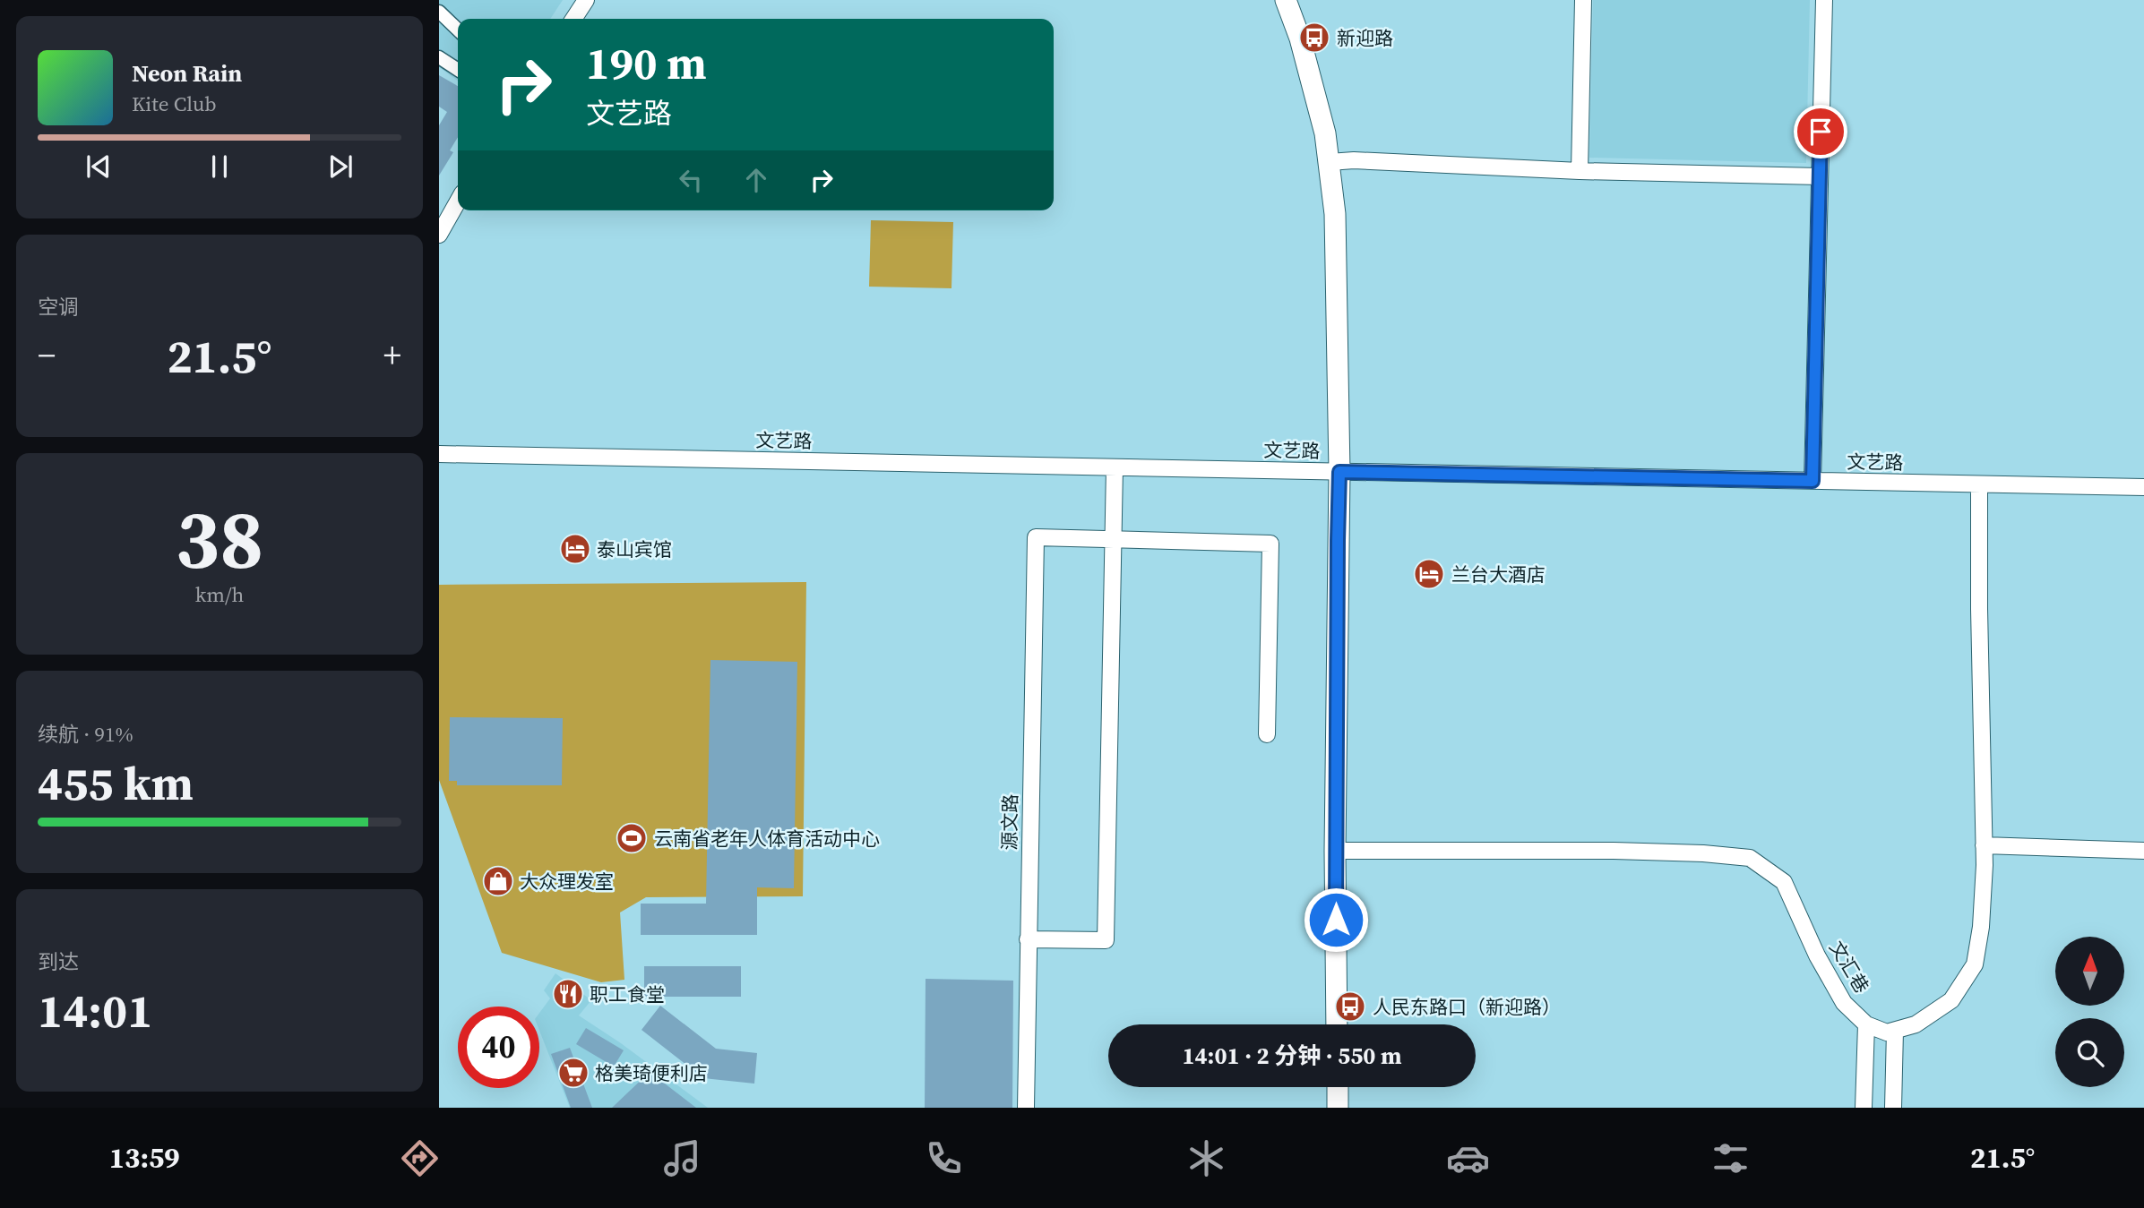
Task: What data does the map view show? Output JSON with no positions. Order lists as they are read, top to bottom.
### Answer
{
  "streets": {
    "street": ["文艺路", "源文路", "文汇巷"]
  },
  "places": {
    "bus stop": ["新迎路", "人民东路口（新迎路）"],
    "hotel": ["泰山宾馆", "兰台大酒店"],
    "sports": ["云南省老年人体育活动中心"],
    "shop": ["大众理发室"],
    "restaurant": ["职工食堂"],
    "supermarket": ["格美琦便利店"]
  },
  "north": "top",
  "page": {
    "turn": ["190 m", "文艺路"],
    "song": ["Neon Rain", "Kite Club"],
    "tile": [
      "空调",
      ["38", "km/h"],
      ["续航 · 91%", "455 km"],
      ["到达", "14:01"]
    ],
    "heat": ["−", "21.5°", "+"],
    "limit": "40",
    "trip": "14:01 · 2 分钟 · 550 m",
    "tabs": ["13:59", "21.5°"]
  }
}
